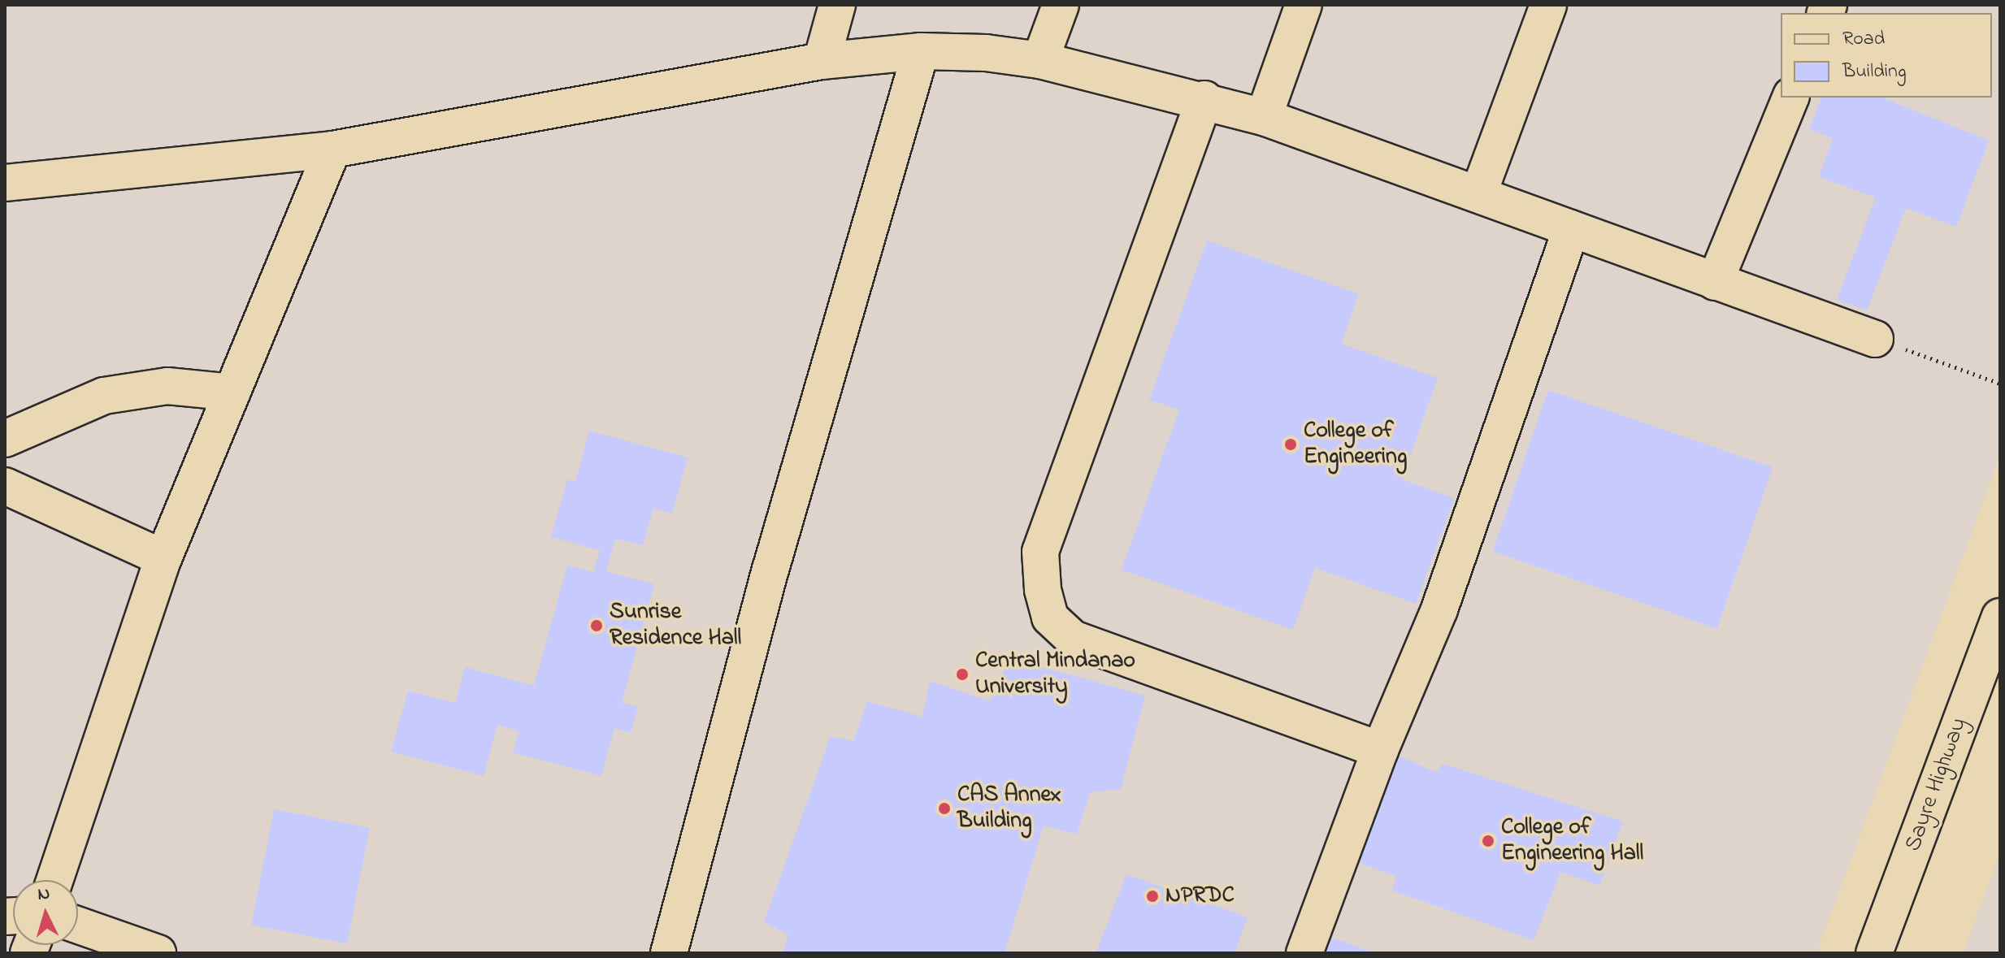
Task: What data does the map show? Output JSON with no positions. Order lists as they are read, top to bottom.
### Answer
{
  "streets": {
    "main road": ["Sayre Highway"]
  },
  "places": [
    "College of Engineering",
    "Sunrise Residence Hall",
    "Central Mindanao University",
    "CAS Annex Building",
    "College of Engineering Hall",
    "NPRDC"
  ],
  "legend": ["Road", "Building"],
  "north": "top"
}
